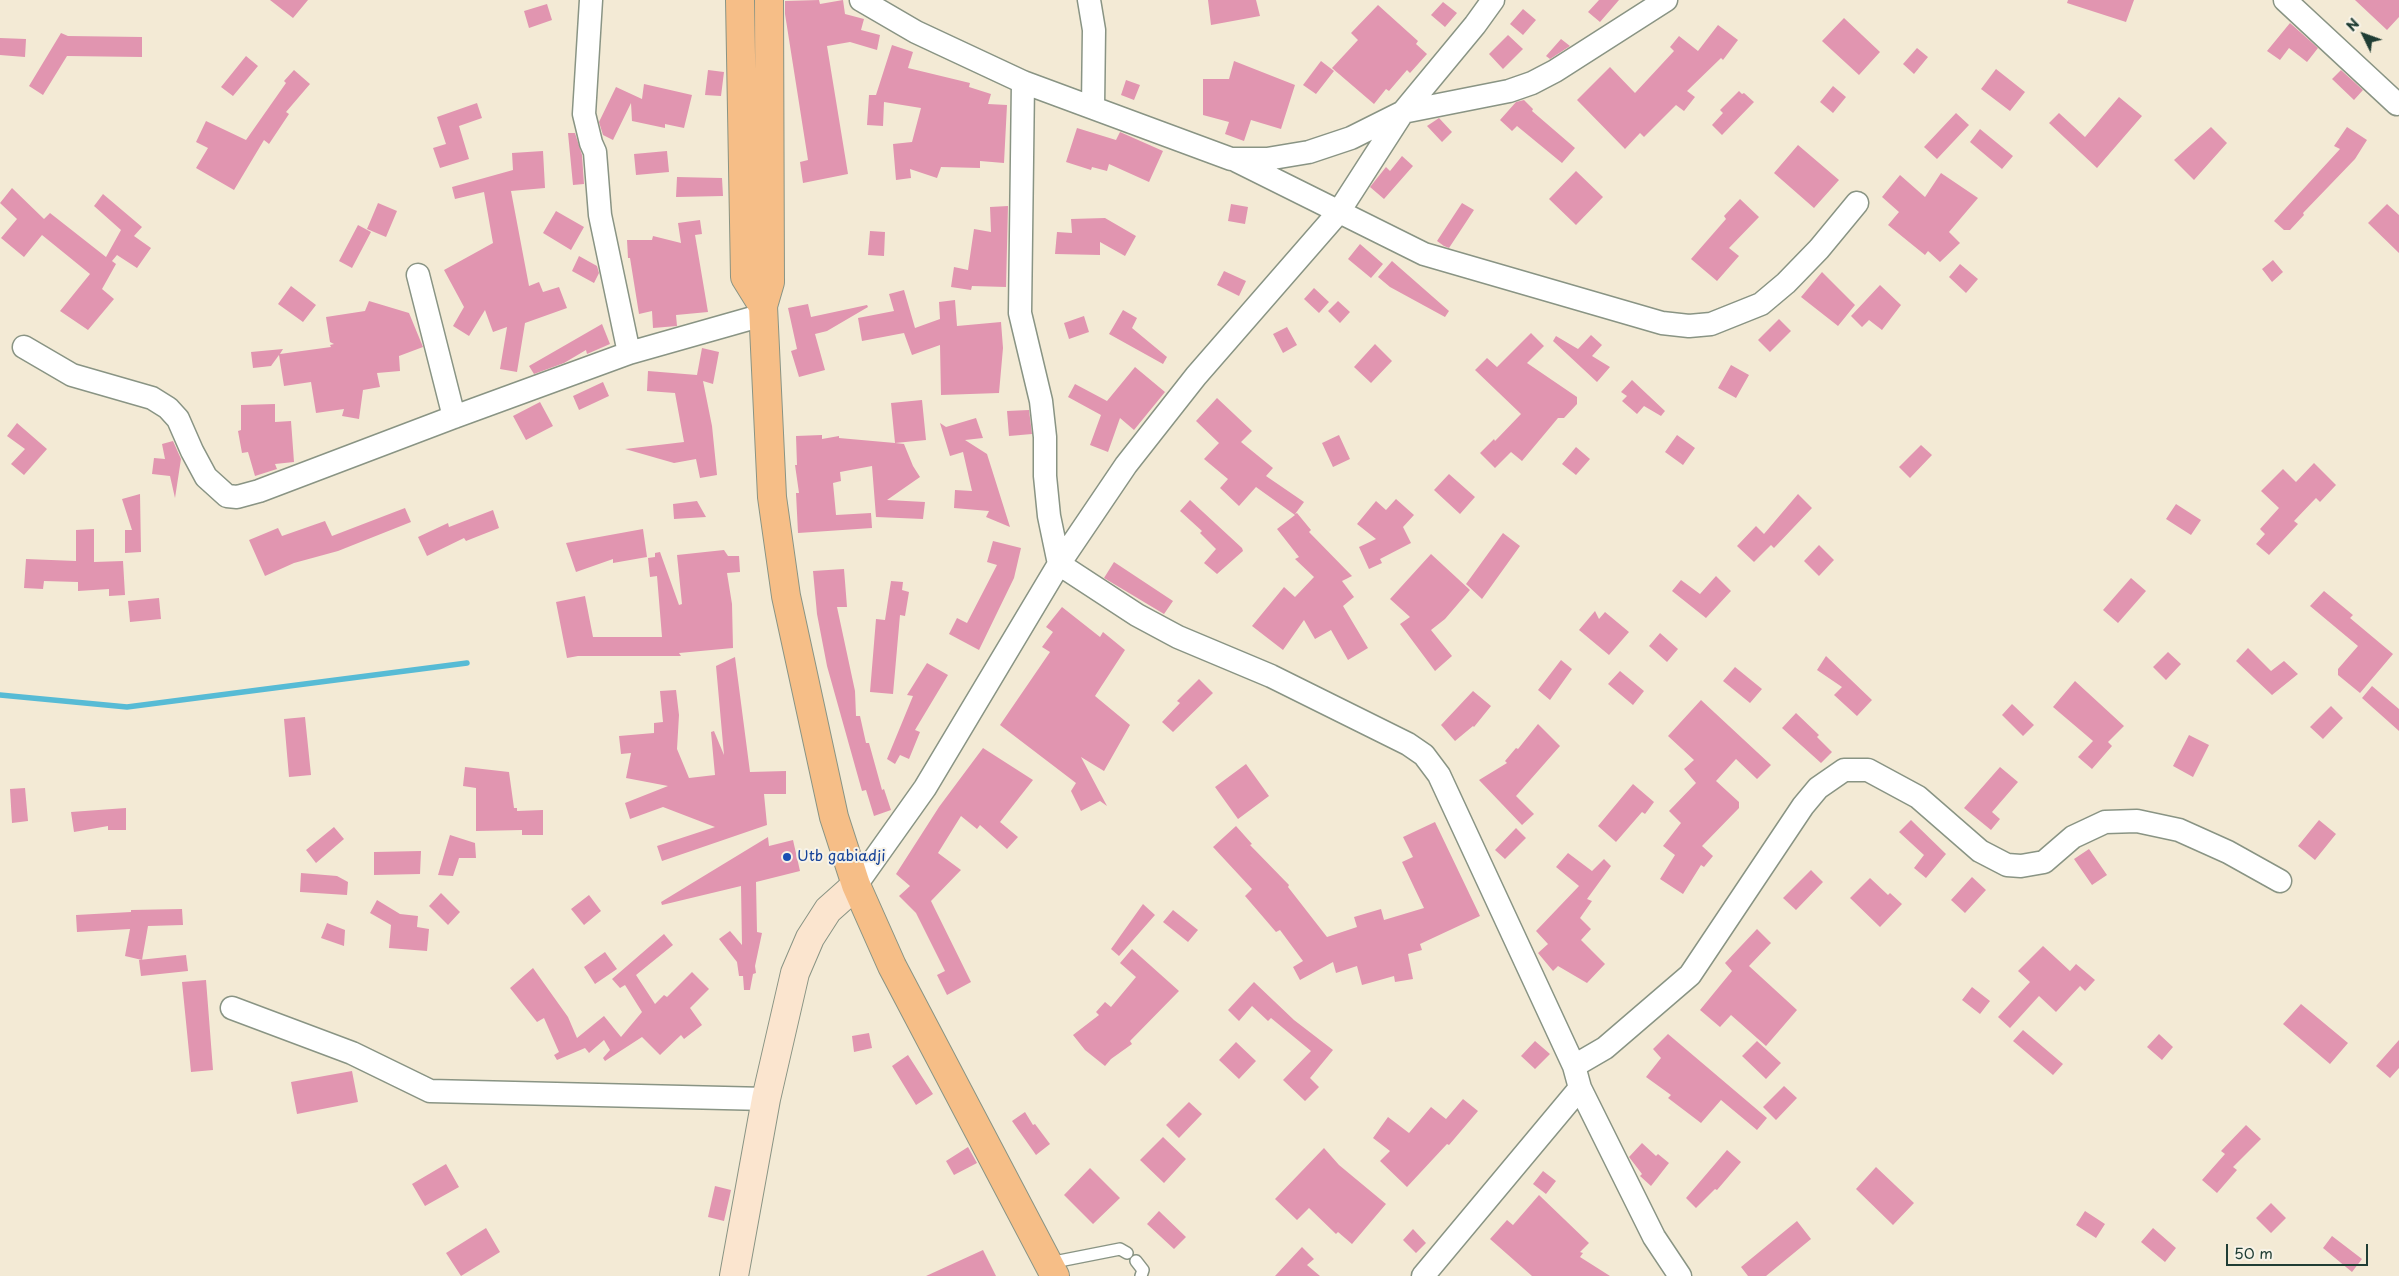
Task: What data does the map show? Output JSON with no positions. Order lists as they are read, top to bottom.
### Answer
{
  "places": ["Utb gabiadji"],
  "scale_bar": "50 m",
  "north": "top left"
}
